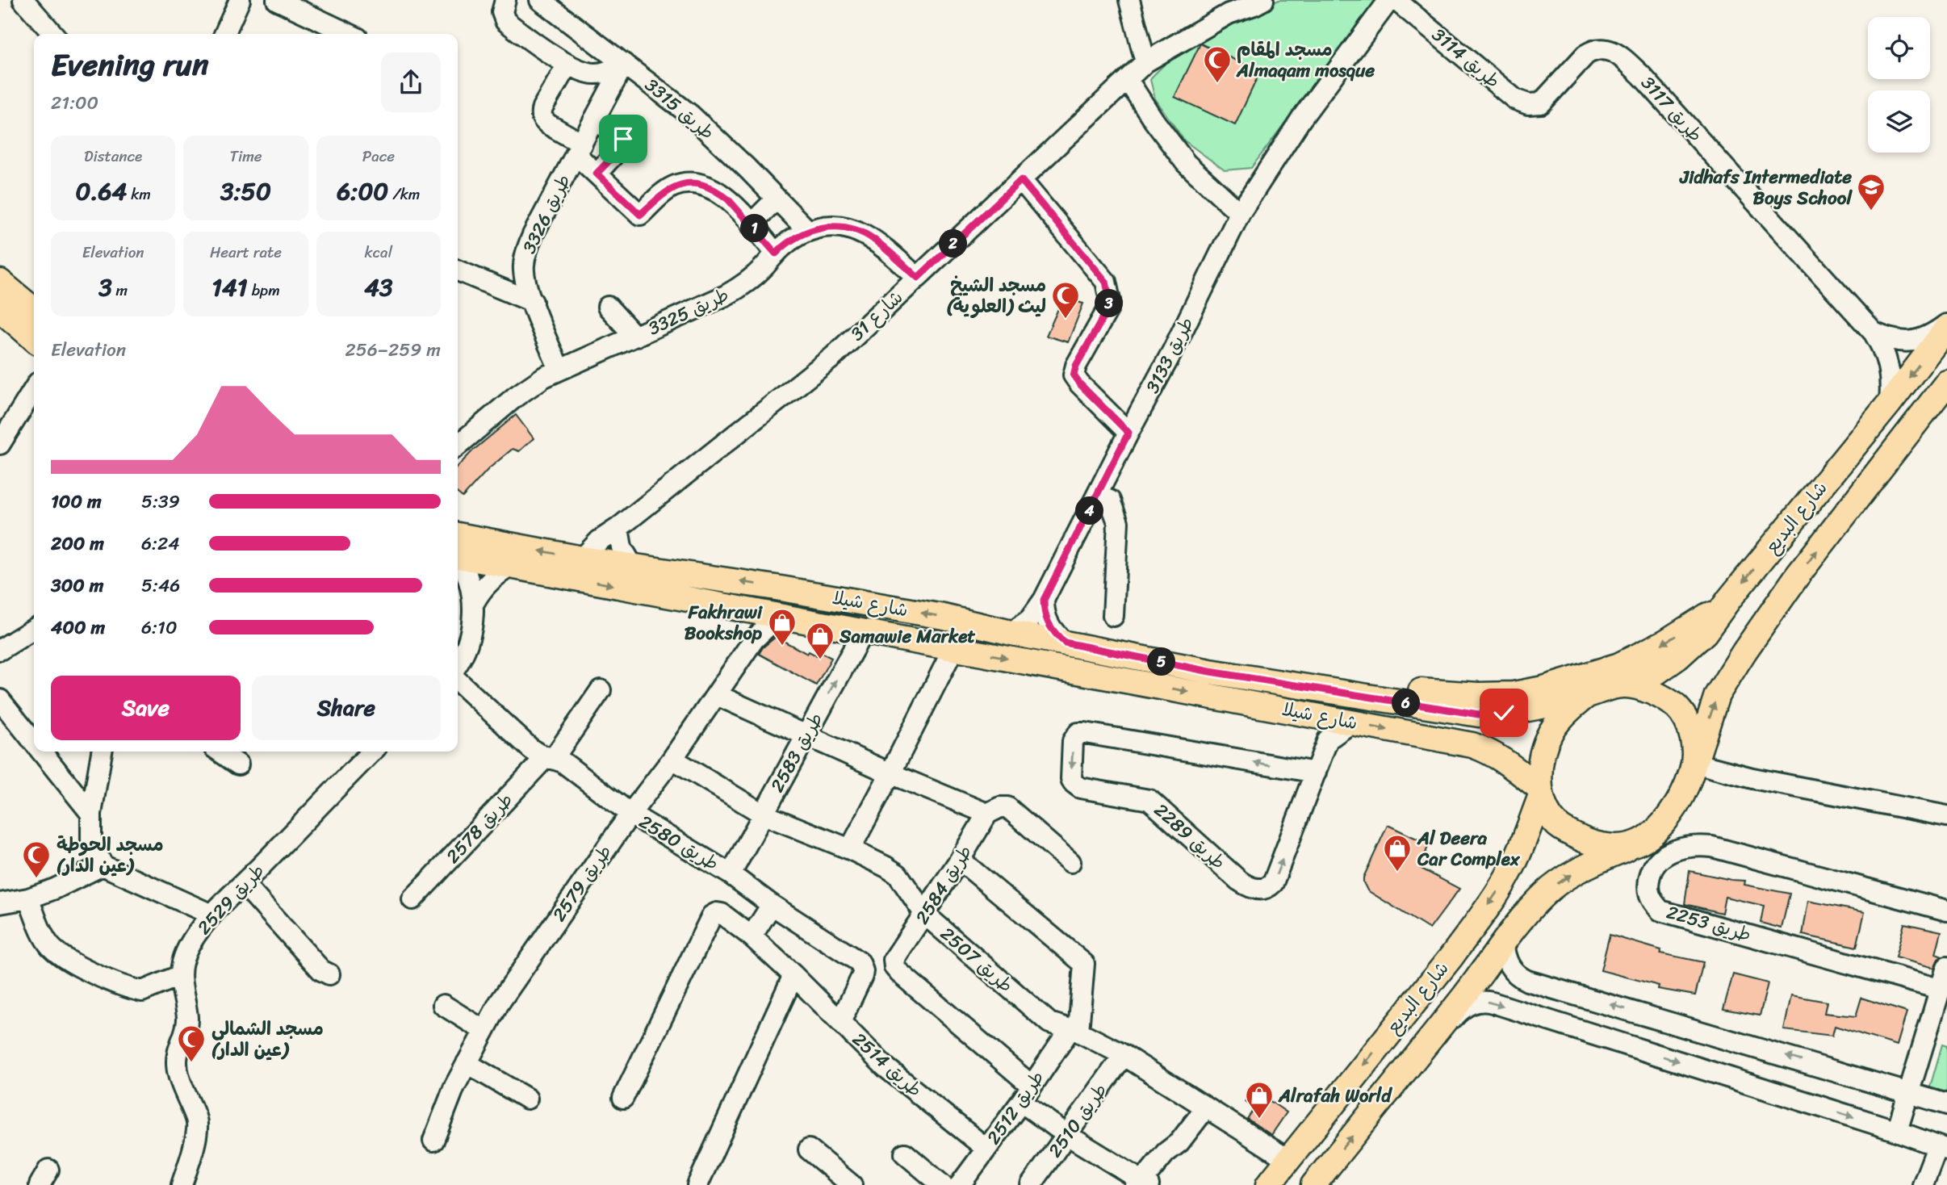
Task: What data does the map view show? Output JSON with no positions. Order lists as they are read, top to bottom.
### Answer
{
  "streets": {
    "main road": ["شارع البديع", "شارع شيلا"],
    "street": [
      "طريق 3114",
      "طريق 3315",
      "طريق 3117",
      "طريق 3326",
      "طريق 3325",
      "شارع 31",
      "طريق 3133",
      "طريق 2583",
      "طريق 2578",
      "طريق 2289",
      "طريق 2580",
      "طريق 2579",
      "طريق 2584",
      "طريق 2529",
      "طريق 2253",
      "طريق 2507",
      "طريق 2514",
      "طريق 2512",
      "طريق 2510"
    ]
  },
  "crossings": [
    ["طريق 3114", "طريق 3117"],
    ["طريق 3315", "طريق 3326"],
    ["طريق 3315", "طريق 3325"],
    ["طريق 3117", "شارع البديع"],
    ["طريق 3326", "طريق 3325"],
    ["طريق 3325", "شارع 31"],
    ["شارع 31", "شارع شيلا"],
    ["طريق 3133", "شارع شيلا"],
    ["شارع البديع", "شارع شيلا"],
    ["شارع البديع", "طريق 2507"],
    ["شارع شيلا", "طريق 2583"],
    ["شارع شيلا", "طريق 2579"],
    ["طريق 2583", "طريق 2580"],
    ["طريق 2583", "طريق 2507"],
    ["طريق 2578", "طريق 2580"],
    ["طريق 2580", "طريق 2579"],
    ["طريق 2580", "طريق 2514"],
    ["طريق 2579", "طريق 2507"],
    ["طريق 2584", "طريق 2507"],
    ["طريق 2584", "طريق 2512"],
    ["طريق 2507", "طريق 2512"],
    ["طريق 2507", "طريق 2510"],
    ["طريق 2514", "طريق 2512"]
  ],
  "places": {
    "mosque": [
      "مسجد المقام Almaqam mosque",
      "مسجد الشيخ ليث (العلوية)",
      "مسجد الحوطة (عين الدار)",
      "مسجد الشمالي (عين الدار)"
    ],
    "school or university": ["Jidhafs Intermediate Boys School"],
    "shop": [
      "Fakhrawi Bookshop",
      "Samawie Market",
      "Al Deera Car Complex",
      "Alrafah World"
    ]
  },
  "page": {
    "heading": ["Evening run", "21:00"],
    "stats": [
      ["Distance", "0.64 km"],
      ["Time", "3:50"],
      ["Pace", "6:00 /km"],
      ["Elevation", "3 m"],
      ["Heart rate", "141 bpm"],
      ["kcal", "43"]
    ],
    "pins": [
      "1",
      "2",
      "3",
      "4",
      "5",
      "6"
    ],
    "chart": ["Elevation", "256–259 m"],
    "list": [
      {
        "name": "100 m",
        "note": "5:39"
      },
      {
        "name": "200 m",
        "note": "6:24"
      },
      {
        "name": "300 m",
        "note": "5:46"
      },
      {
        "name": "400 m",
        "note": "6:10"
      }
    ],
    "buttons": ["Save", "Share"]
  }
}
